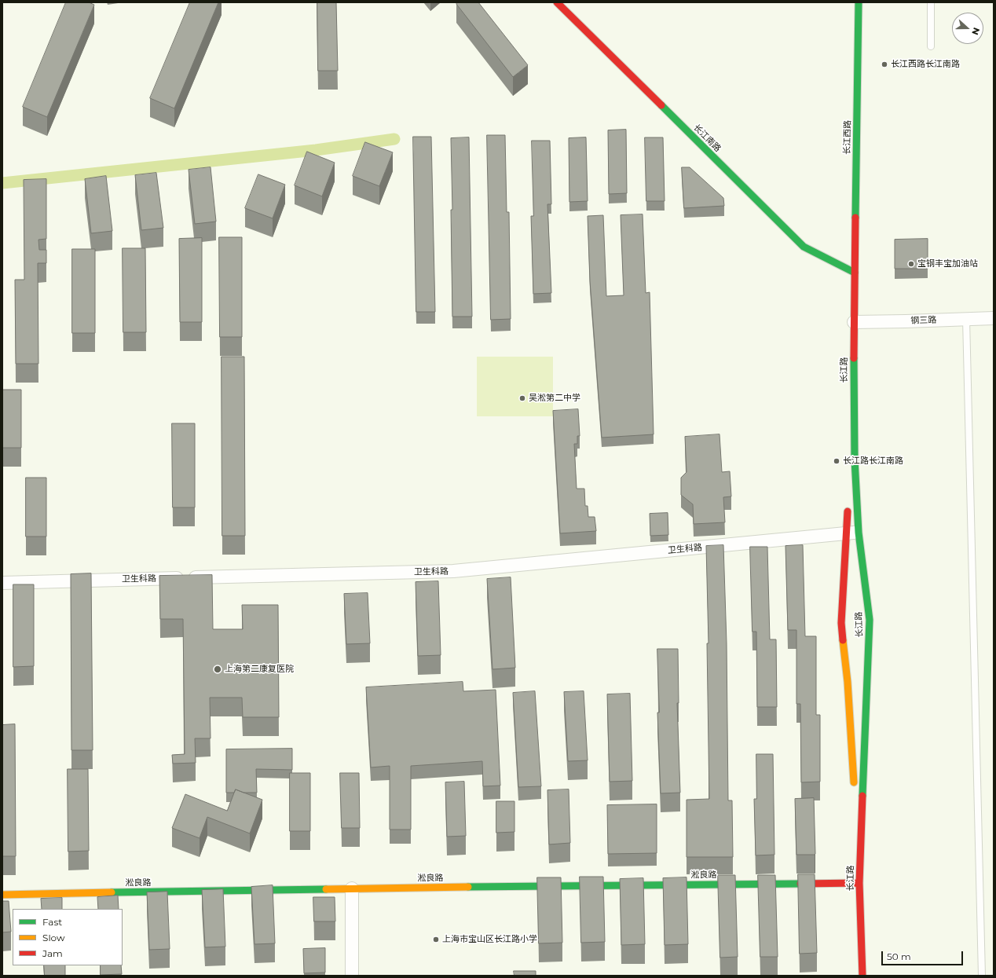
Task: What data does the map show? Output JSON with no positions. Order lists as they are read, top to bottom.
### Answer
{
  "streets": {
    "main road": [
      "长江西路",
      "长江南路",
      "长江路",
      "淞良路"
    ],
    "street": ["钢三路", "卫生科路"]
  },
  "crossings": [
    ["长江西路", "长江南路"],
    ["长江西路", "长江路"],
    ["长江南路", "长江路"],
    ["钢三路", "长江路"],
    ["长江路", "卫生科路"],
    ["长江路", "淞良路"]
  ],
  "places": [
    "长江西路长江南路",
    "宝钢丰宝加油站",
    "吴淞第二中学",
    "长江路长江南路",
    "上海第二康复医院",
    "上海市宝山区长江路小学"
  ],
  "legend": ["Fast", "Slow", "Jam"],
  "scale_bar": "50 m",
  "north": "right"
}
